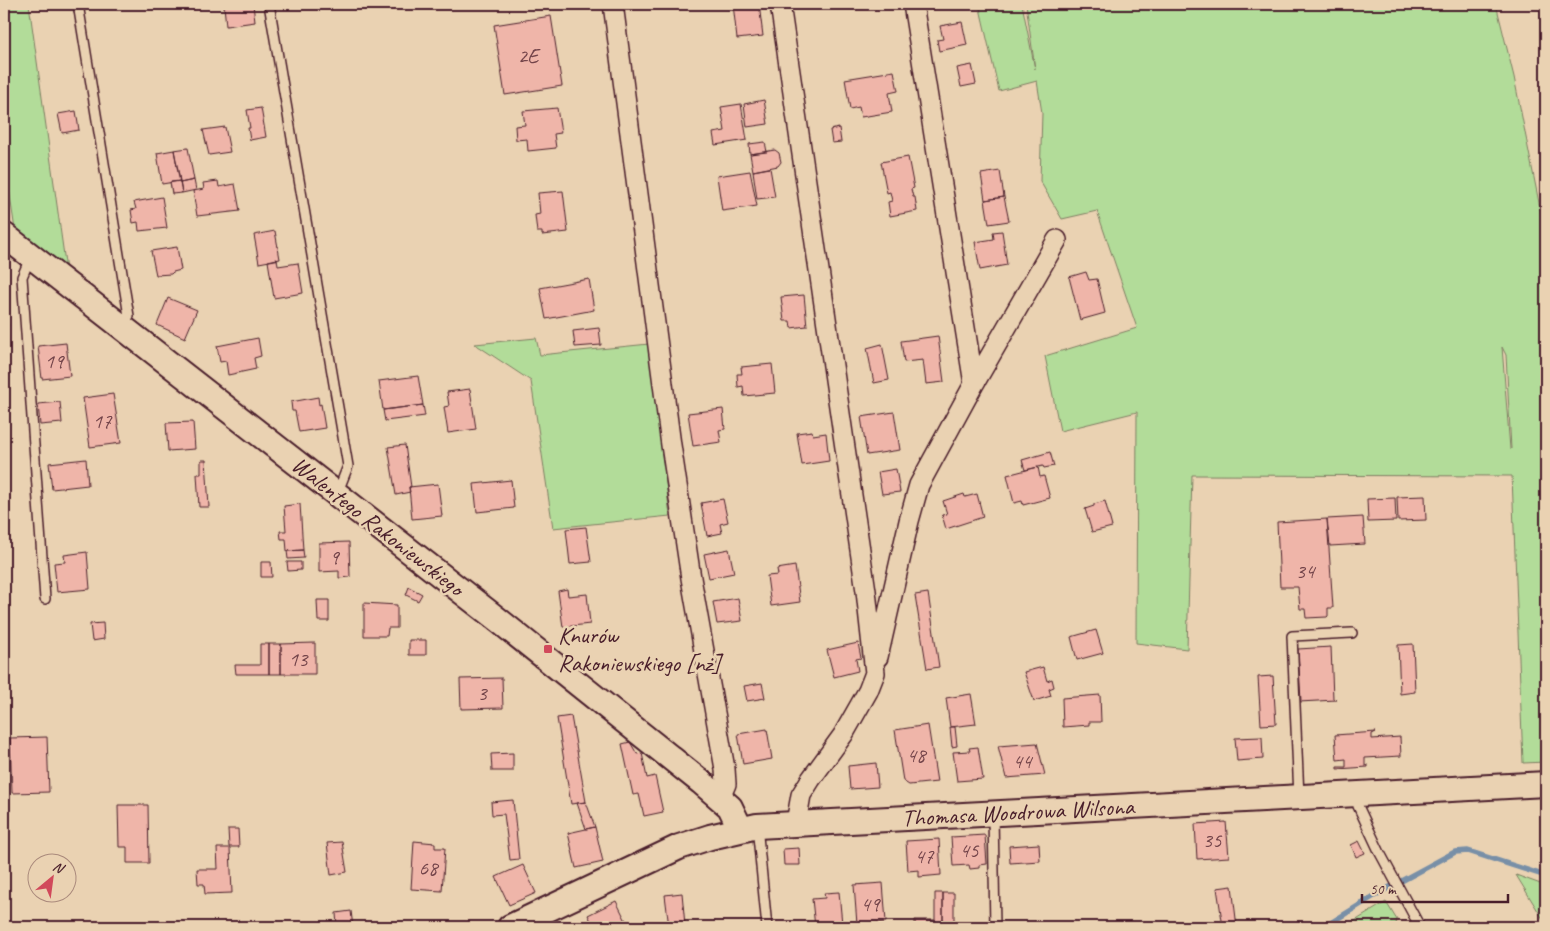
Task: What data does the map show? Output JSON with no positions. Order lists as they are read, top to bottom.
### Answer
{
  "streets": {
    "street": ["Walentego Rakoniewskiego", "Thomasa Woodrowa Wilsona"]
  },
  "crossings": [
    ["Walentego Rakoniewskiego", "Thomasa Woodrowa Wilsona"]
  ],
  "places": {
    "transit": ["Knurów Rakoniewskiego [nż]"]
  },
  "house_numbers": [
    "2E",
    "19",
    "17",
    "9",
    "34",
    "13",
    "3",
    "48",
    "44",
    "35",
    "45",
    "47",
    "68",
    "49"
  ],
  "scale_bar": "50 m",
  "north": "top right"
}
